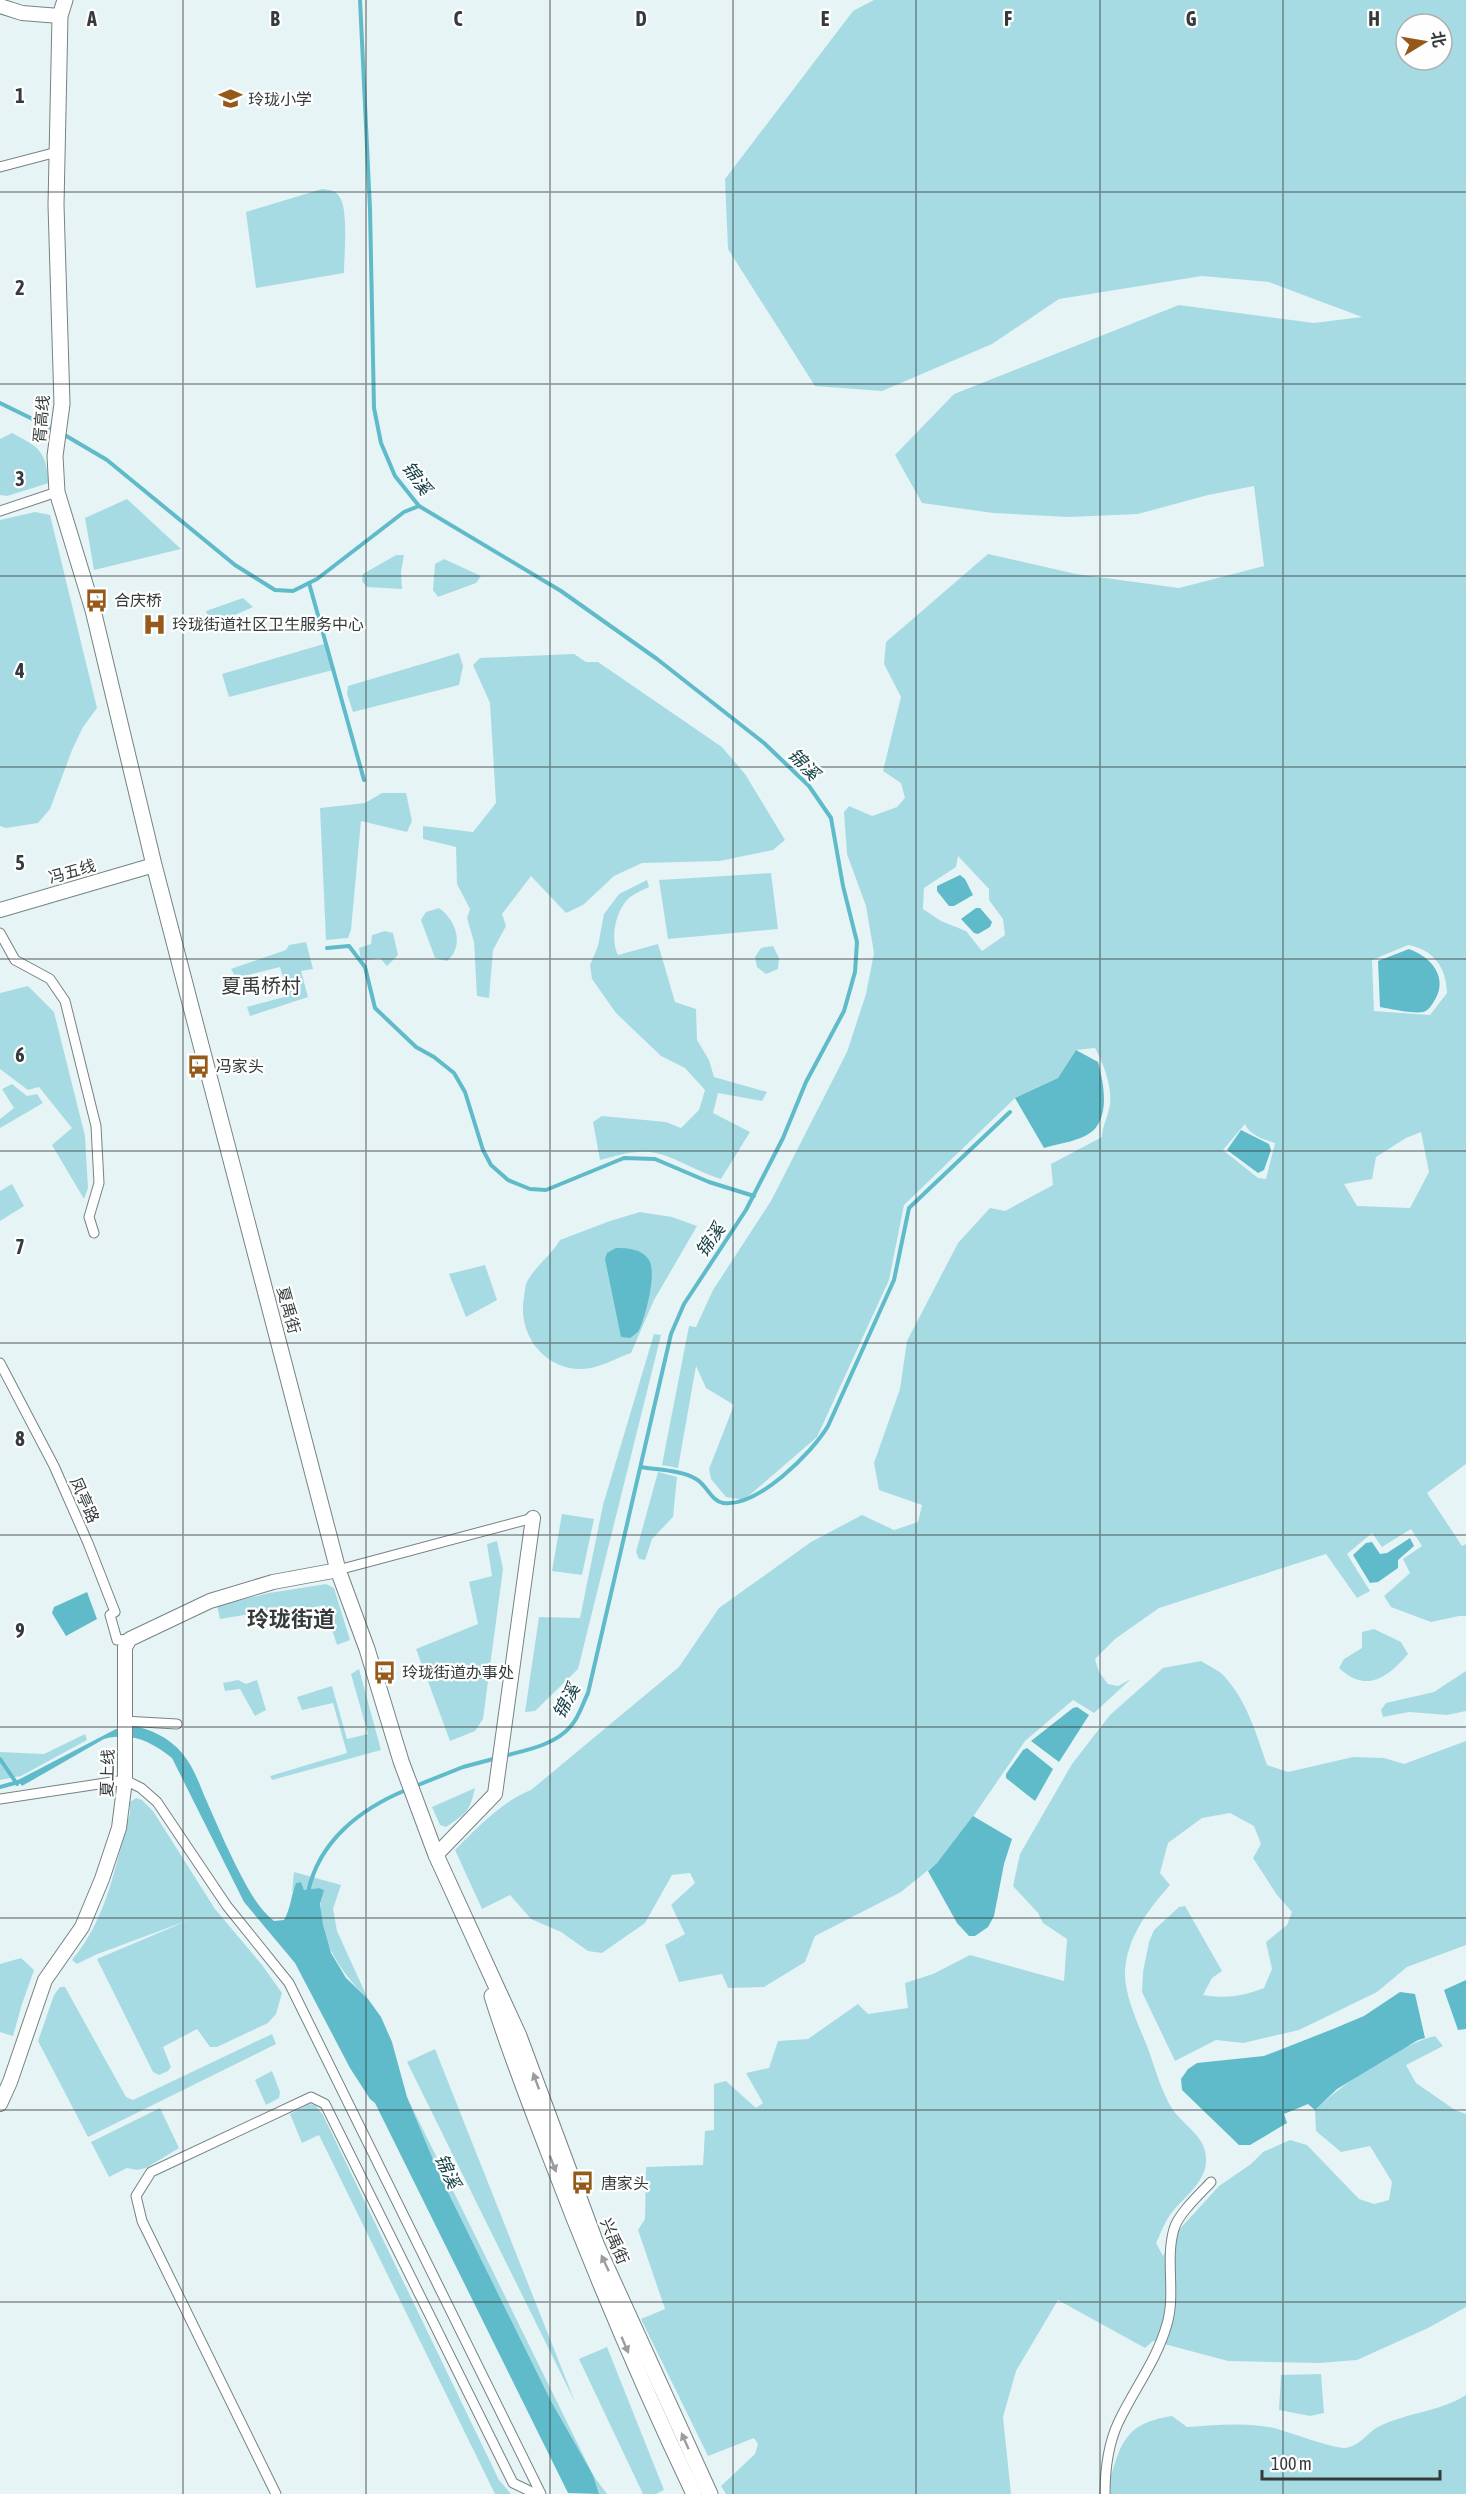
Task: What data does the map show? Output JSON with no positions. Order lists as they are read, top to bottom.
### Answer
{
  "streets": {
    "main road": ["胥高线", "夏禹街", "兴禹街"],
    "street": ["冯五线", "凤亭路", "夏上线"]
  },
  "crossings": [
    ["胥高线", "冯五线"],
    ["胥高线", "夏禹街"],
    ["冯五线", "夏禹街"],
    ["夏禹街", "兴禹街"],
    ["凤亭路", "夏上线"]
  ],
  "districts": ["夏禹桥村", "玲珑街道"],
  "water": ["锦溪"],
  "places": {
    "school or university": ["玲珑小学"],
    "bus stop": [
      "合庆桥",
      "冯家头",
      "玲珑街道办事处",
      "唐家头"
    ],
    "hospital": ["玲珑街道社区卫生服务中心"]
  },
  "scale_bar": "100 m",
  "north": "right",
  "grid": {
    "columns": [
      "A",
      "B",
      "C",
      "D",
      "E",
      "F",
      "G",
      "H"
    ],
    "rows": [
      "1",
      "2",
      "3",
      "4",
      "5",
      "6",
      "7",
      "8",
      "9"
    ]
  }
}
